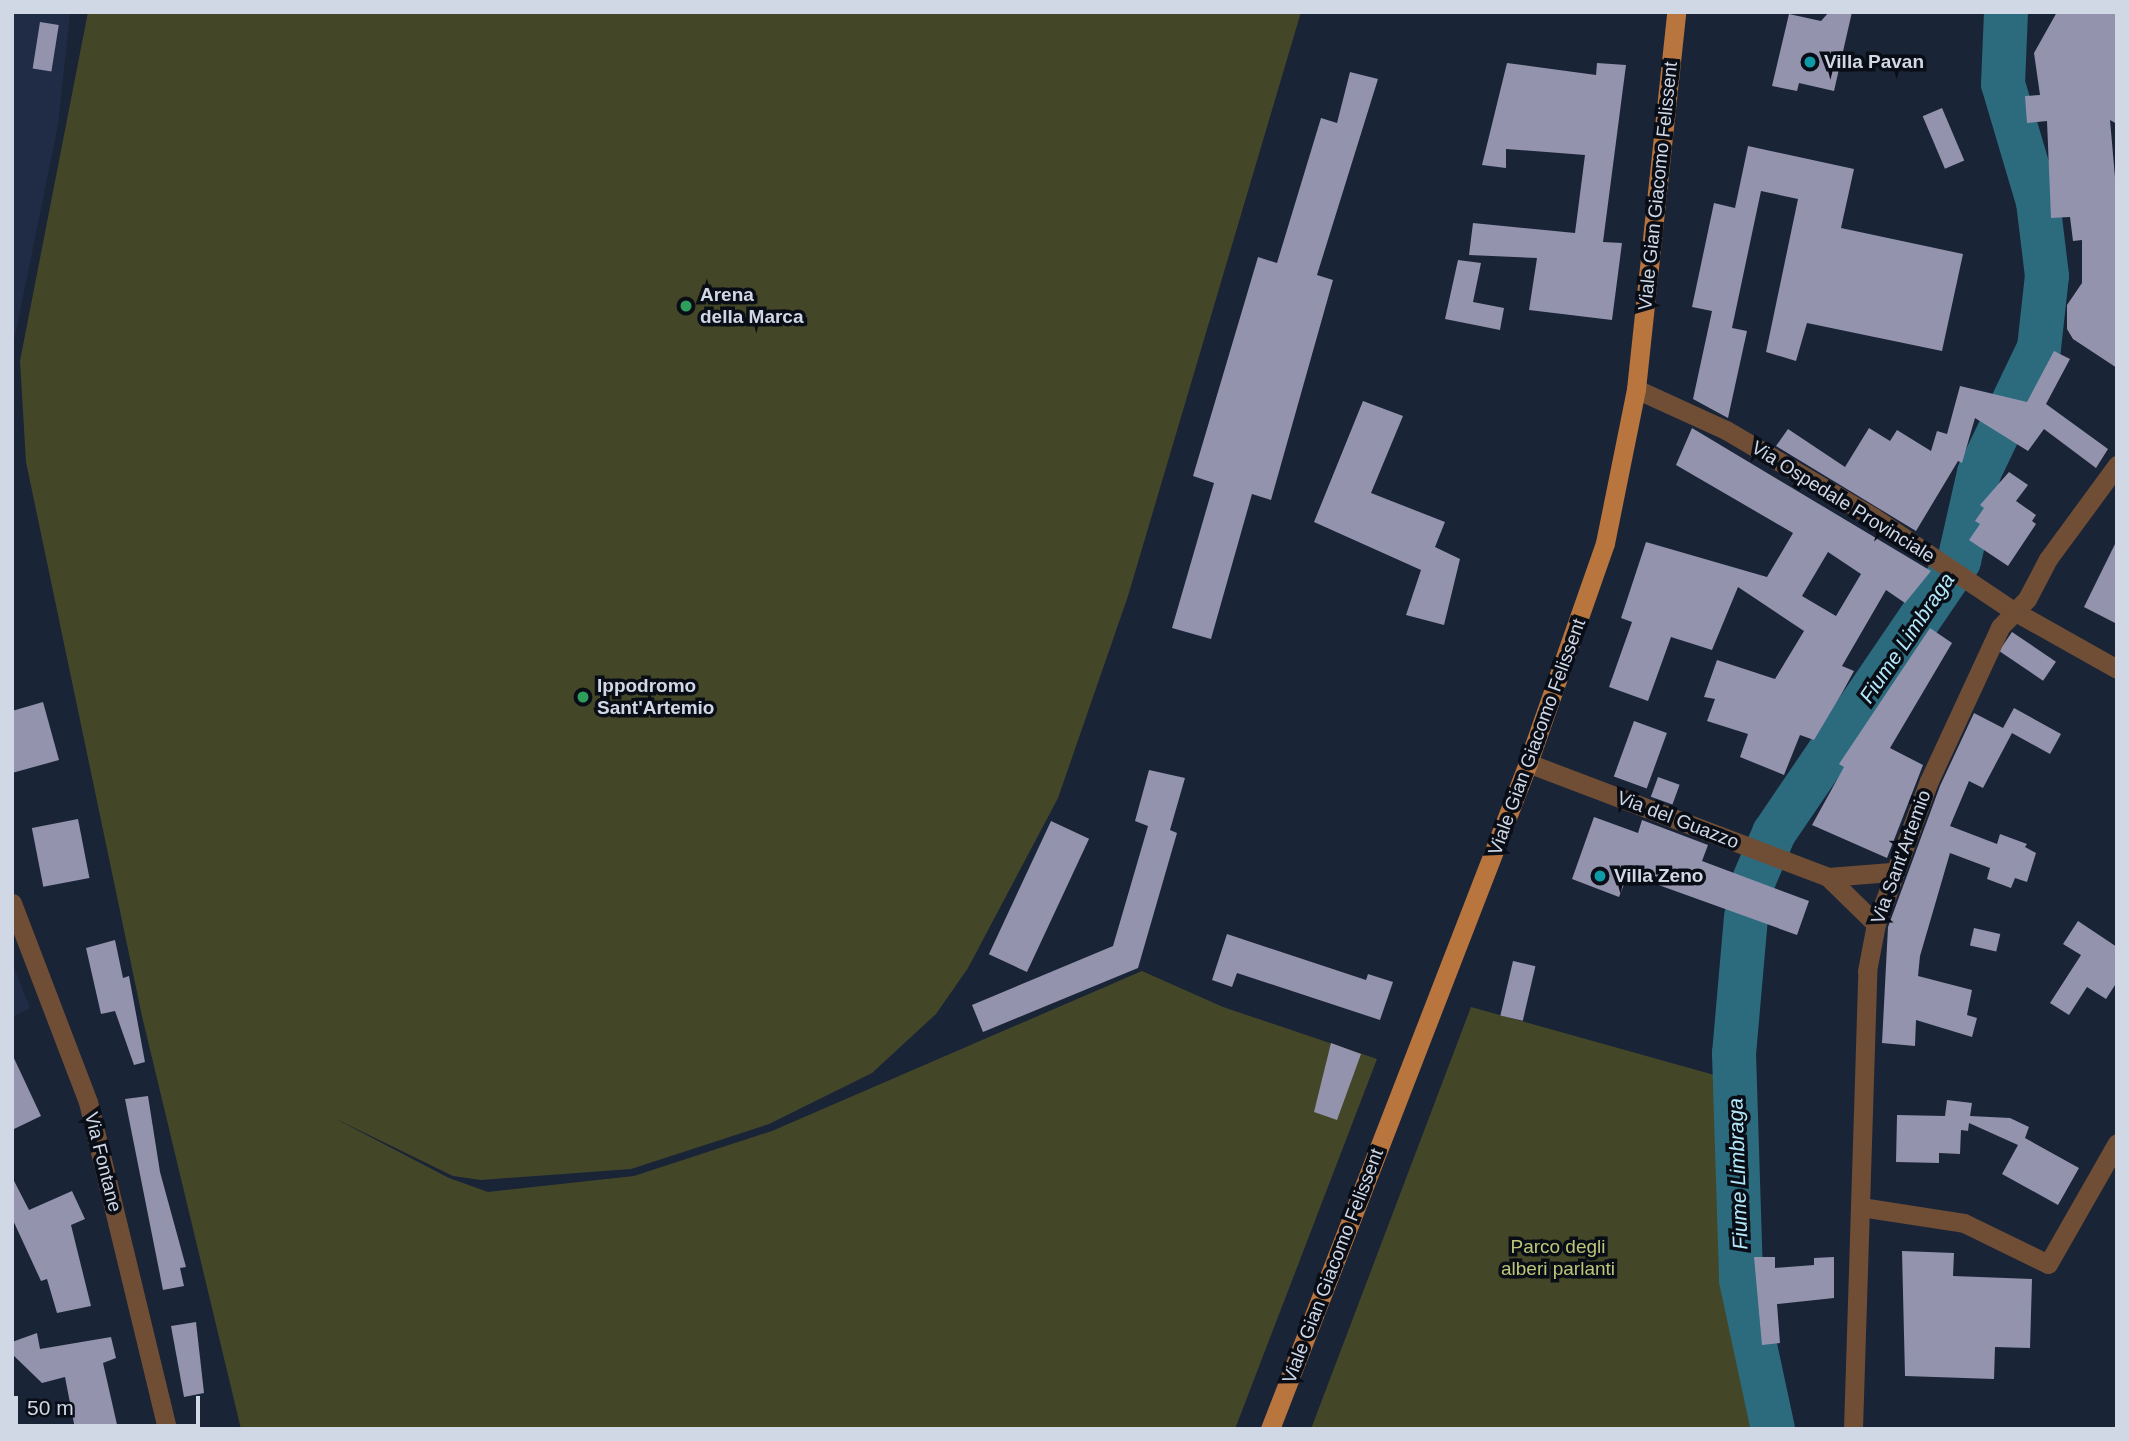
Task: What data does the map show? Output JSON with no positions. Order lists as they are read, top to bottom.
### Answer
{
  "streets": {
    "main road": ["Viale Gian Giacomo Felissent"],
    "street": [
      "Via Ospedale Provinciale",
      "Via del Guazzo",
      "Via Sant'Artemio",
      "Via Fontane"
    ]
  },
  "crossings": [
    ["Viale Gian Giacomo Felissent", "Via Ospedale Provinciale"],
    ["Viale Gian Giacomo Felissent", "Via del Guazzo"],
    ["Via Ospedale Provinciale", "Via Sant'Artemio"],
    ["Via del Guazzo", "Via Sant'Artemio"]
  ],
  "water": ["Fiume Limbraga"],
  "parks": ["Parco degli alberi parlanti"],
  "places": [
    "Villa Pavan",
    "Arena della Marca",
    "Ippodromo Sant'Artemio",
    "Villa Zeno"
  ],
  "scale_bar": "50 m"
}
